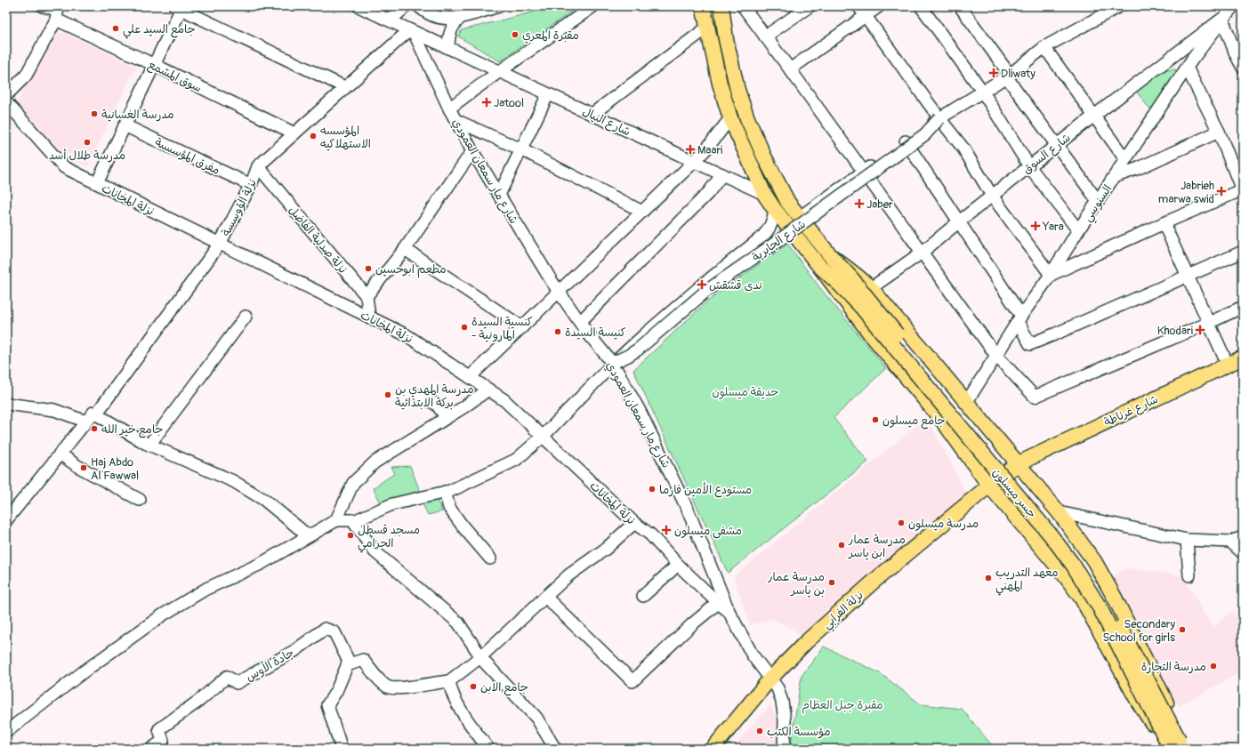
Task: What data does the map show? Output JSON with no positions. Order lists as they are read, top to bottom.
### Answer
{
  "streets": {
    "main road": ["شارع غرناطة", "جسر ميسلون", "نزلة الفرابي"],
    "street": [
      "سوق المشمع",
      "شارع النيال",
      "شارع السوق",
      "مفرق المؤسسىة",
      "شارع مار سمعان العمودي",
      "نزلة المخانات",
      "السنوسي",
      "نزلة الؤوسسة",
      "نزلة صدلية الفاضل",
      "شارع الجابرية",
      "جادة الأوس"
    ]
  },
  "crossings": [
    ["سوق المشمع", "نزلة الؤوسسة"],
    ["شارع النيال", "شارع مار سمعان العمودي"],
    ["شارع النيال", "نزلة الؤوسسة"],
    ["شارع السوق", "السنوسي"],
    ["مفرق المؤسسىة", "نزلة الؤوسسة"],
    ["شارع مار سمعان العمودي", "نزلة المخانات"],
    ["شارع مار سمعان العمودي", "نزلة الؤوسسة"],
    ["شارع مار سمعان العمودي", "شارع الجابرية"],
    ["شارع مار سمعان العمودي", "نزلة الفرابي"],
    ["نزلة المخانات", "نزلة الؤوسسة"],
    ["نزلة الؤوسسة", "نزلة صدلية الفاضل"],
    ["شارع غرناطة", "نزلة الفرابي"]
  ],
  "parks": ["حديقة ميسلون", "مقبرة جبل العظام"],
  "places": {
    "other": [
      "جامع السيد علي",
      "مقبرة المعري",
      "مدرسة الغسانية",
      "المؤسسه الاستهلاكيه",
      "مدرسة طلال أسد",
      "مطعم ابوحسين",
      "كنسية السيدة - المارونية",
      "كنيسة السيدة",
      "مدرسة المهدي بن بركة الابتدائية",
      "جامع ميسلون",
      "جامع خير الله",
      "Haj Abdo Al Fawwal",
      "مستودع الأمين فارما",
      "مدرسة ميسلون",
      "مسجد قسطل الحرامي",
      "مدرسة عمار ابن ياسر",
      "معهد التدريب المهني",
      "مدرسة عمار بن ياسر",
      "Secondary School for girls",
      "مدرسة التجارة",
      "جامع الابن",
      "مؤسسة الكتب"
    ],
    "health": [
      "Dliwaty",
      "Jatool",
      "Maari",
      "Jabrieh marwa swid",
      "Jaber",
      "Yara",
      "ندى قشقش",
      "Khodari",
      "مشفى ميسلون"
    ]
  }
}
